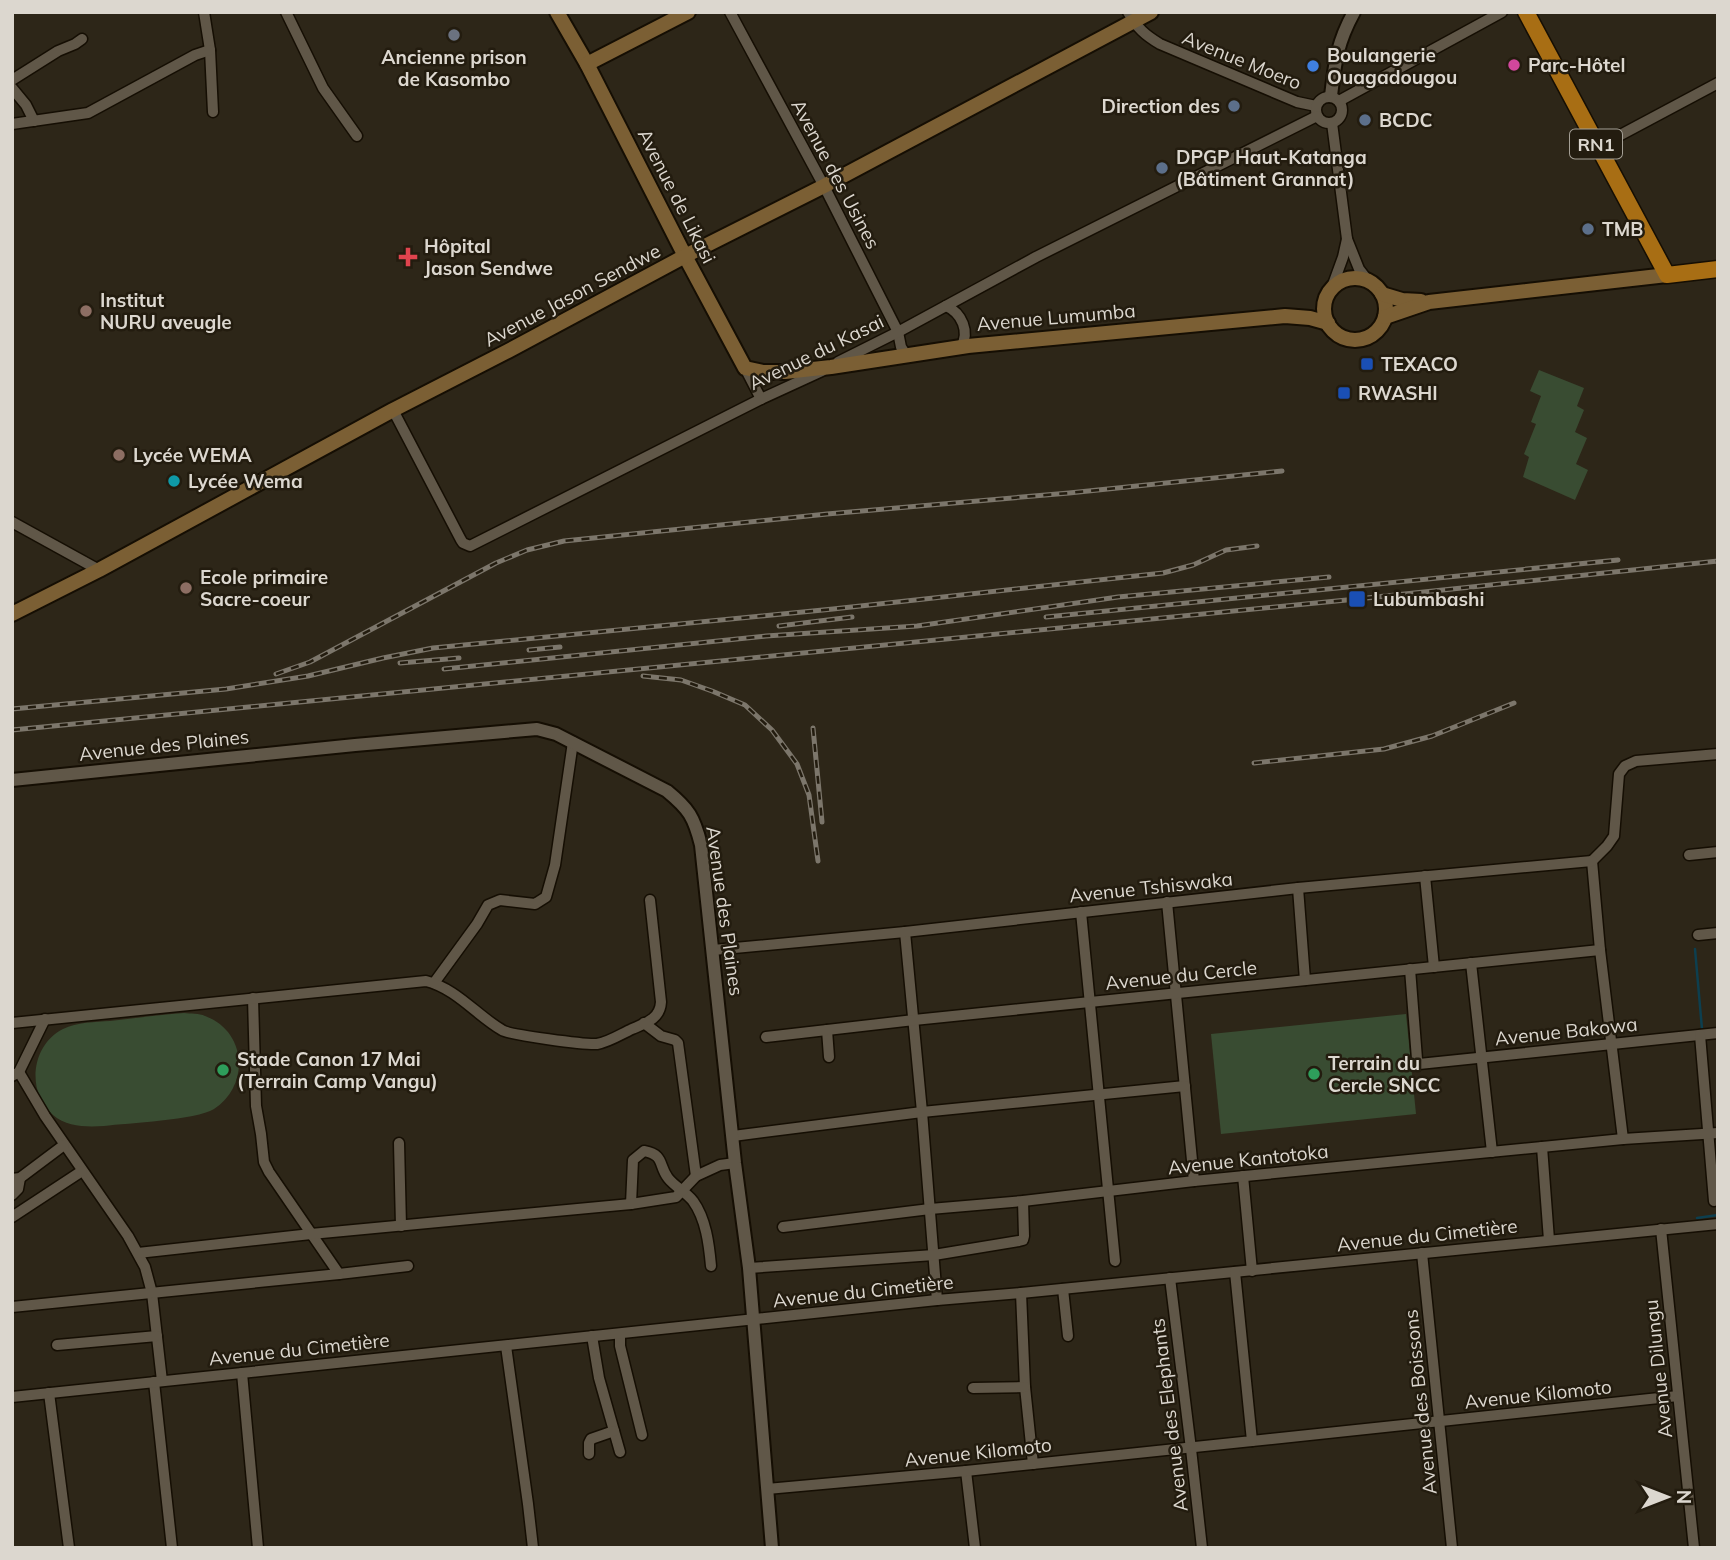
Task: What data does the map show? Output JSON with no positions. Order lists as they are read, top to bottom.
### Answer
{
  "streets": {
    "highway": ["RN1"],
    "main road": ["Avenue de Likasi", "Avenue Jason Sendwe", "Avenue Lumumba"],
    "street": [
      "Avenue Moero",
      "Avenue des Usines",
      "Avenue du Kasai",
      "Avenue des Plaines",
      "Avenue Tshiswaka",
      "Avenue du Cercle",
      "Avenue Bakowa",
      "Avenue Kantotoka",
      "Avenue du Cimetière",
      "Avenue Dilungu",
      "Avenue Kilomoto",
      "Avenue des Boissons",
      "Avenue des Elephants"
    ]
  },
  "crossings": [
    ["Avenue Moero", "Avenue Jason Sendwe"],
    ["Avenue Moero", "Avenue du Kasai"],
    ["Avenue des Usines", "Avenue Jason Sendwe"],
    ["Avenue des Usines", "Avenue Lumumba"],
    ["Avenue des Usines", "Avenue du Kasai"],
    ["Avenue de Likasi", "Avenue Jason Sendwe"],
    ["Avenue de Likasi", "Avenue Lumumba"],
    ["Avenue de Likasi", "Avenue du Kasai"],
    ["Avenue Jason Sendwe", "Avenue du Kasai"],
    ["Avenue Lumumba", "Avenue du Kasai"],
    ["Avenue des Plaines", "Avenue Tshiswaka"],
    ["Avenue des Plaines", "Avenue du Cimetière"],
    ["Avenue des Plaines", "Avenue Kilomoto"],
    ["Avenue du Cercle", "Avenue Bakowa"],
    ["Avenue du Cimetière", "Avenue Dilungu"],
    ["Avenue du Cimetière", "Avenue des Boissons"],
    ["Avenue du Cimetière", "Avenue des Elephants"],
    ["Avenue Dilungu", "Avenue Kilomoto"],
    ["Avenue Kilomoto", "Avenue des Boissons"],
    ["Avenue Kilomoto", "Avenue des Elephants"]
  ],
  "places": {
    "other": [
      "Ancienne prison de Kasombo",
      "Parc-Hôtel",
      "Boulangerie Ouagadougou",
      "Direction des",
      "BCDC",
      "DPGP Haut-Katanga (Bâtiment Grannat)",
      "TMB",
      "Institut NURU aveugle",
      "Lycée WEMA",
      "Lycée Wema",
      "Ecole primaire Sacre-coeur",
      "Stade Canon 17 Mai (Terrain Camp Vangu)",
      "Terrain du Cercle SNCC"
    ],
    "health": ["Hôpital Jason Sendwe"],
    "transit": ["TEXACO", "RWASHI", "Lubumbashi"]
  },
  "north": "right"
}
